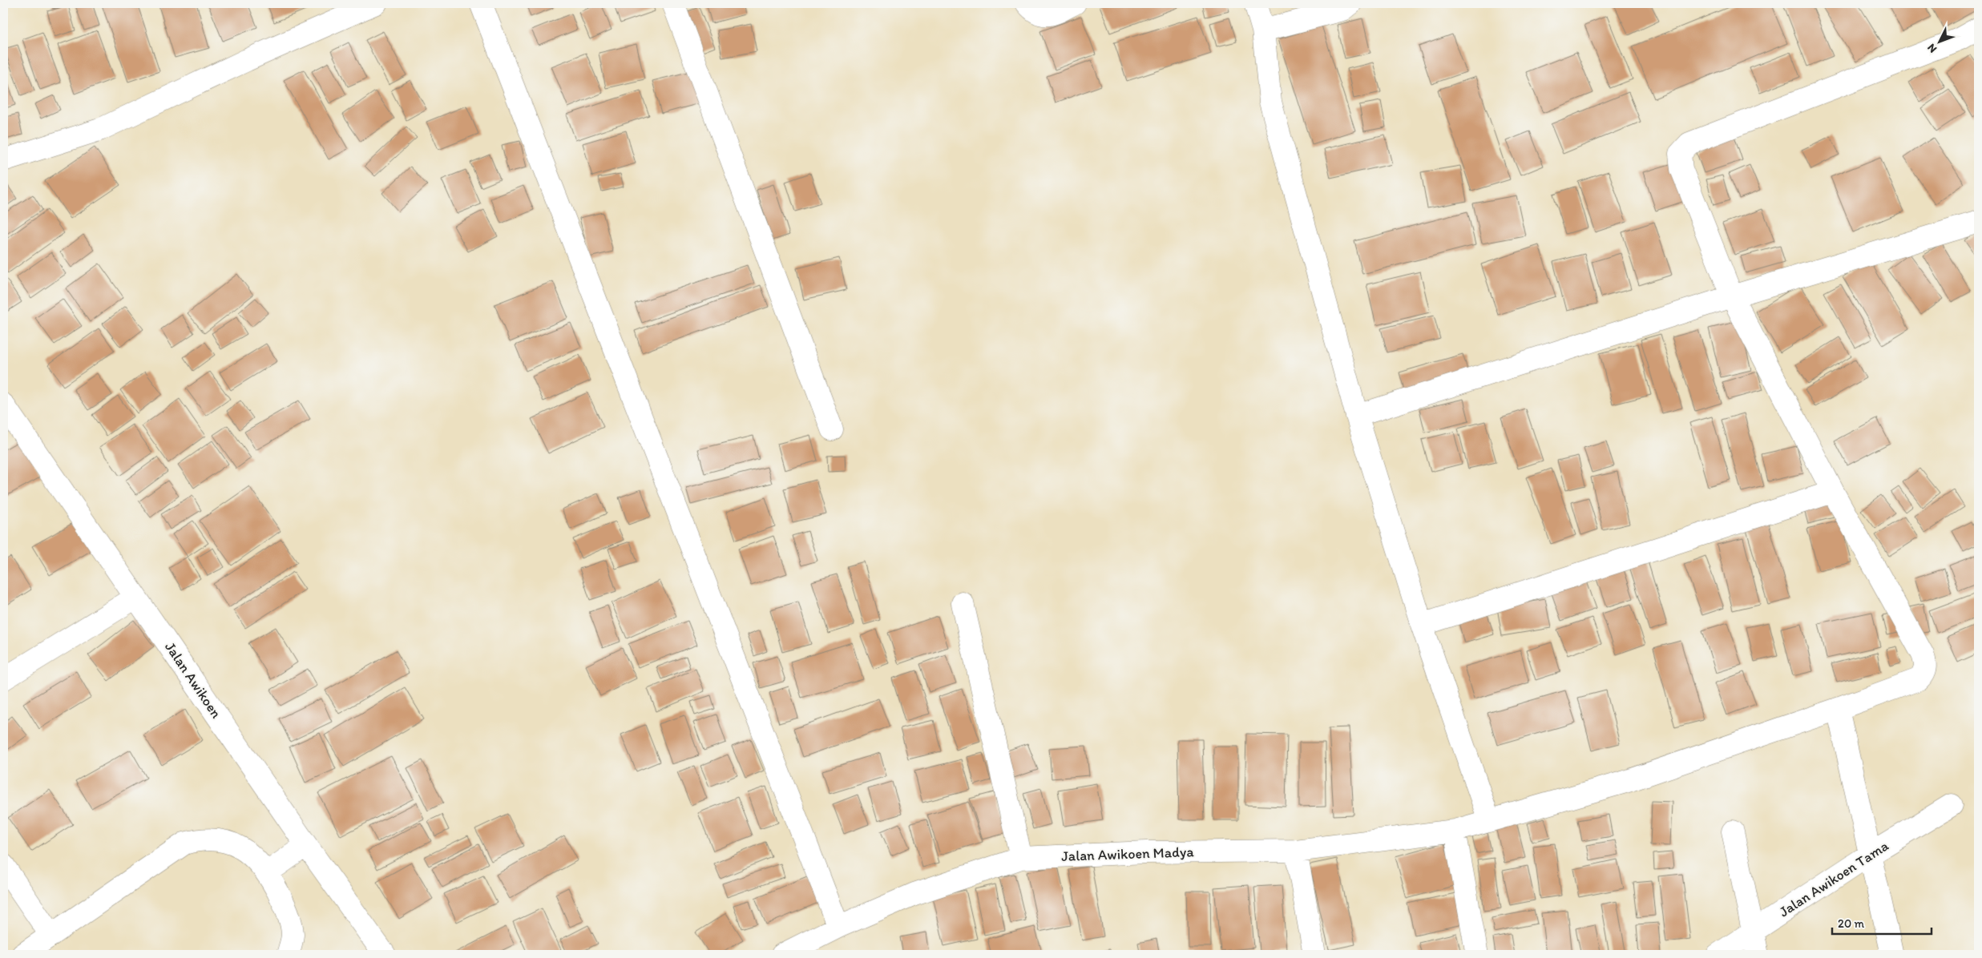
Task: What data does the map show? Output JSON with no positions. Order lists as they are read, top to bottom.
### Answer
{
  "streets": {
    "street": ["Jalan Awikoen", "Jalan Awikoen Madya", "Jalan Awikoen Tama"]
  },
  "scale_bar": "20 m",
  "north": "bottom left"
}
